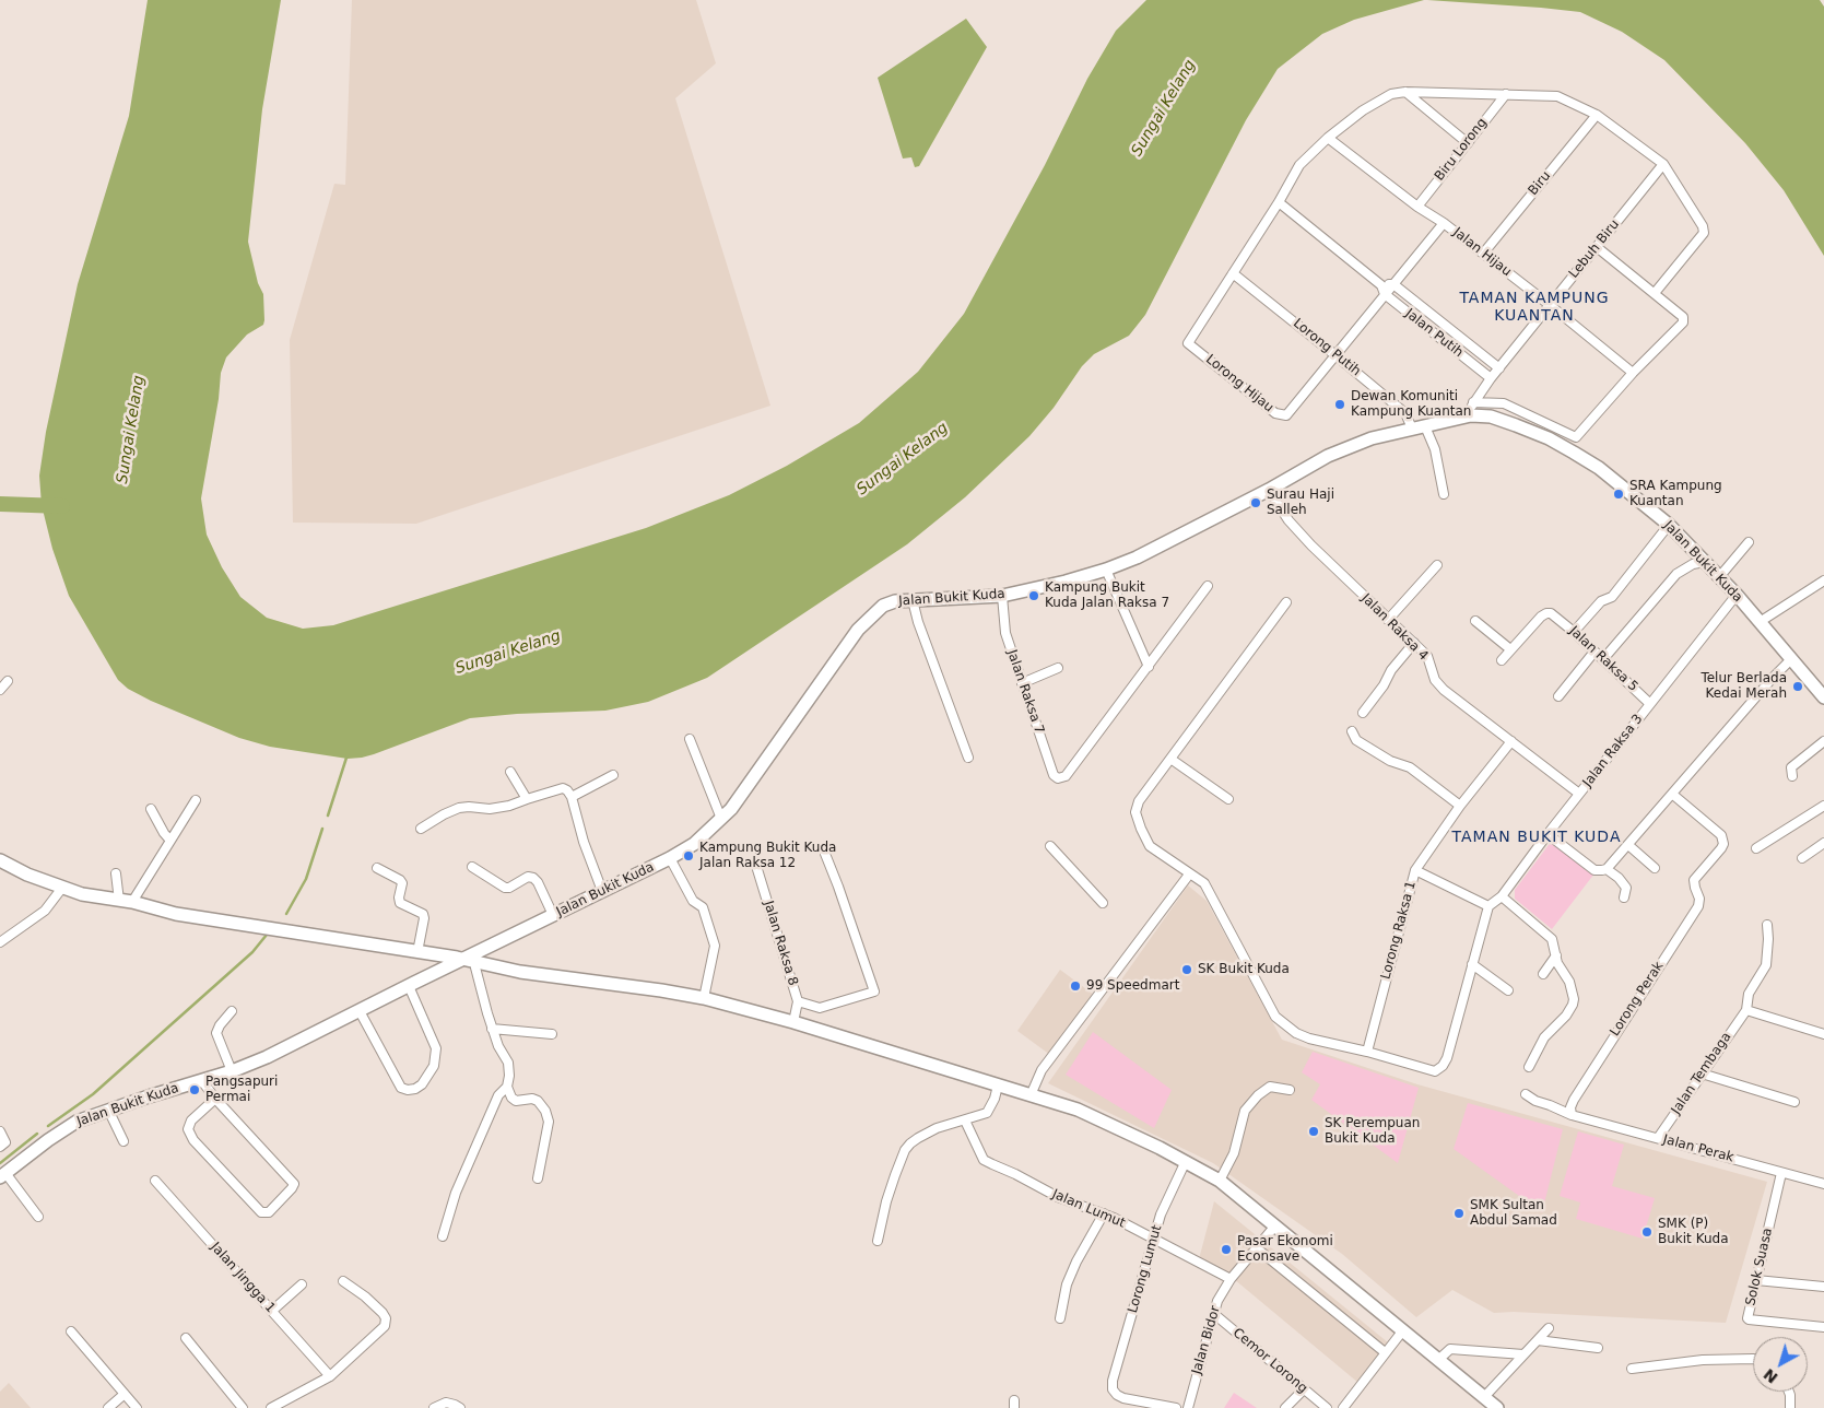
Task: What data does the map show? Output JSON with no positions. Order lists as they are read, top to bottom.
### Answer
{
  "streets": {
    "street": [
      "Biru Lorong",
      "Biru",
      "Lebuh Biru",
      "Jalan Hijau",
      "Jalan Putih",
      "Lorong Putih",
      "Lorong Hijau",
      "Jalan Bukit Kuda",
      "Jalan Raksa 4",
      "Jalan Raksa 5",
      "Jalan Raksa 7",
      "Jalan Raksa 3",
      "Lorong Raksa 1",
      "Jalan Raksa 8",
      "Lorong Perak",
      "Jalan Tembaga",
      "Jalan Perak",
      "Jalan Lumut",
      "Solok Suasa",
      "Lorong Lumut",
      "Jalan Jingga 1",
      "Jalan Bidor",
      "Cemor Lorong"
    ]
  },
  "crossings": [
    ["Biru Lorong", "Jalan Hijau"],
    ["Biru", "Jalan Hijau"],
    ["Lebuh Biru", "Jalan Hijau"],
    ["Lebuh Biru", "Jalan Putih"],
    ["Lebuh Biru", "Jalan Bukit Kuda"],
    ["Lorong Putih", "Lorong Hijau"],
    ["Lorong Putih", "Jalan Bukit Kuda"],
    ["Jalan Bukit Kuda", "Jalan Raksa 4"],
    ["Jalan Bukit Kuda", "Jalan Raksa 7"],
    ["Jalan Bukit Kuda", "Jalan Raksa 3"],
    ["Jalan Raksa 4", "Jalan Raksa 3"],
    ["Jalan Raksa 4", "Lorong Raksa 1"],
    ["Jalan Raksa 5", "Jalan Raksa 3"],
    ["Lorong Perak", "Jalan Perak"],
    ["Jalan Tembaga", "Jalan Perak"],
    ["Jalan Perak", "Solok Suasa"],
    ["Jalan Lumut", "Lorong Lumut"],
    ["Jalan Lumut", "Jalan Bidor"],
    ["Jalan Bidor", "Cemor Lorong"]
  ],
  "districts": ["TAMAN KAMPUNG KUANTAN", "TAMAN BUKIT KUDA"],
  "water": ["Sungai Kelang"],
  "places": [
    "Dewan Komuniti Kampung Kuantan",
    "SRA Kampung Kuantan",
    "Surau Haji Salleh",
    "Kampung Bukit Kuda Jalan Raksa 7",
    "Telur Berlada Kedai Merah",
    "Kampung Bukit Kuda Jalan Raksa 12",
    "SK Bukit Kuda",
    "99 Speedmart",
    "Pangsapuri Permai",
    "SK Perempuan Bukit Kuda",
    "SMK Sultan Abdul Samad",
    "SMK (P) Bukit Kuda",
    "Pasar Ekonomi Econsave"
  ],
  "north": "bottom left"
}
